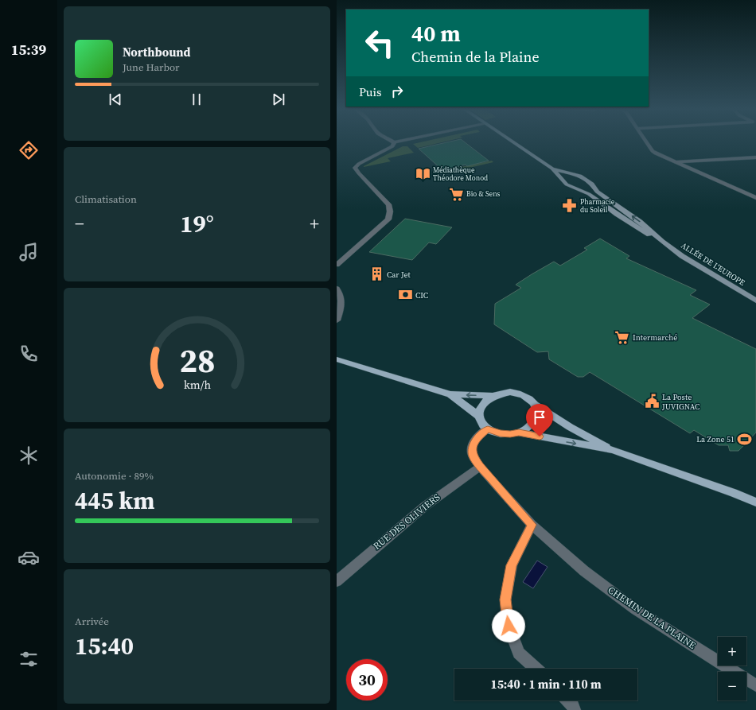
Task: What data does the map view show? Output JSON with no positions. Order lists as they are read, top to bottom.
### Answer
{
  "streets": {
    "street": ["ALLÉE DE L'EUROPE", "RUE DES OLIVIERS", "CHEMIN DE LA PLAINE"]
  },
  "crossings": [
    ["RUE DES OLIVIERS", "CHEMIN DE LA PLAINE"]
  ],
  "places": {
    "library": ["Médiathèque Théodore Monod"],
    "supermarket": ["Bio & Sens", "Intermarché"],
    "pharmacy": ["Pharmacie du Soleil"],
    "building": ["Car Jet"],
    "bank": ["CIC"],
    "public building": ["La Poste JUVIGNAC"],
    "sports": ["La Zone 51"]
  },
  "page": {
    "tabs": "15:39",
    "turn": ["40 m", "Chemin de la Plaine"],
    "song": ["Northbound", "June Harbor"],
    "then": "Puis",
    "tile": [
      "Climatisation",
      ["Autonomie · 89%", "445 km"],
      ["Arrivée", "15:40"]
    ],
    "heat": ["−", "19°", "+"],
    "map_buttons": ["+", "−"],
    "limit": "30",
    "trip": "15:40 · 1 min · 110 m",
    "gauge": ["28", "km/h"]
  }
}
